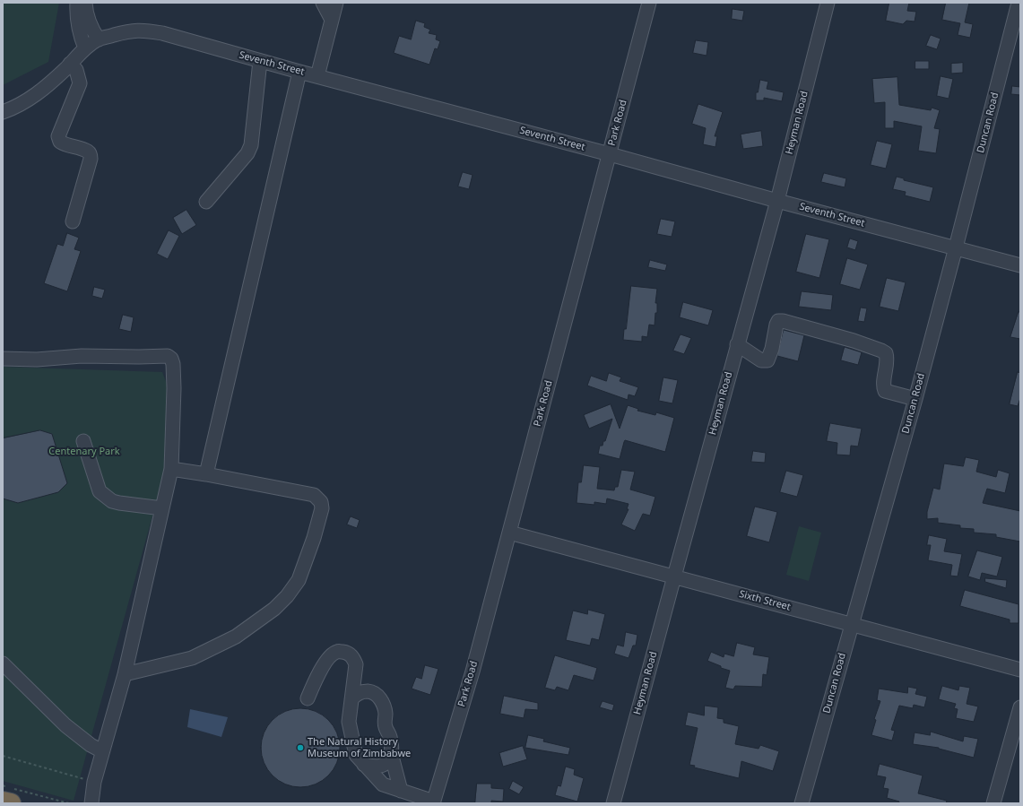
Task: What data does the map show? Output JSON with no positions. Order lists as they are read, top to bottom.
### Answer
{
  "streets": {
    "street": [
      "Seventh Street",
      "Park Road",
      "Heyman Road",
      "Duncan Road",
      "Sixth Street"
    ]
  },
  "crossings": [
    ["Seventh Street", "Park Road"],
    ["Seventh Street", "Heyman Road"],
    ["Seventh Street", "Duncan Road"],
    ["Park Road", "Sixth Street"],
    ["Heyman Road", "Sixth Street"],
    ["Duncan Road", "Sixth Street"]
  ],
  "parks": ["Centenary Park"],
  "places": ["The Natural History Museum of Zimbabwe"]
}
